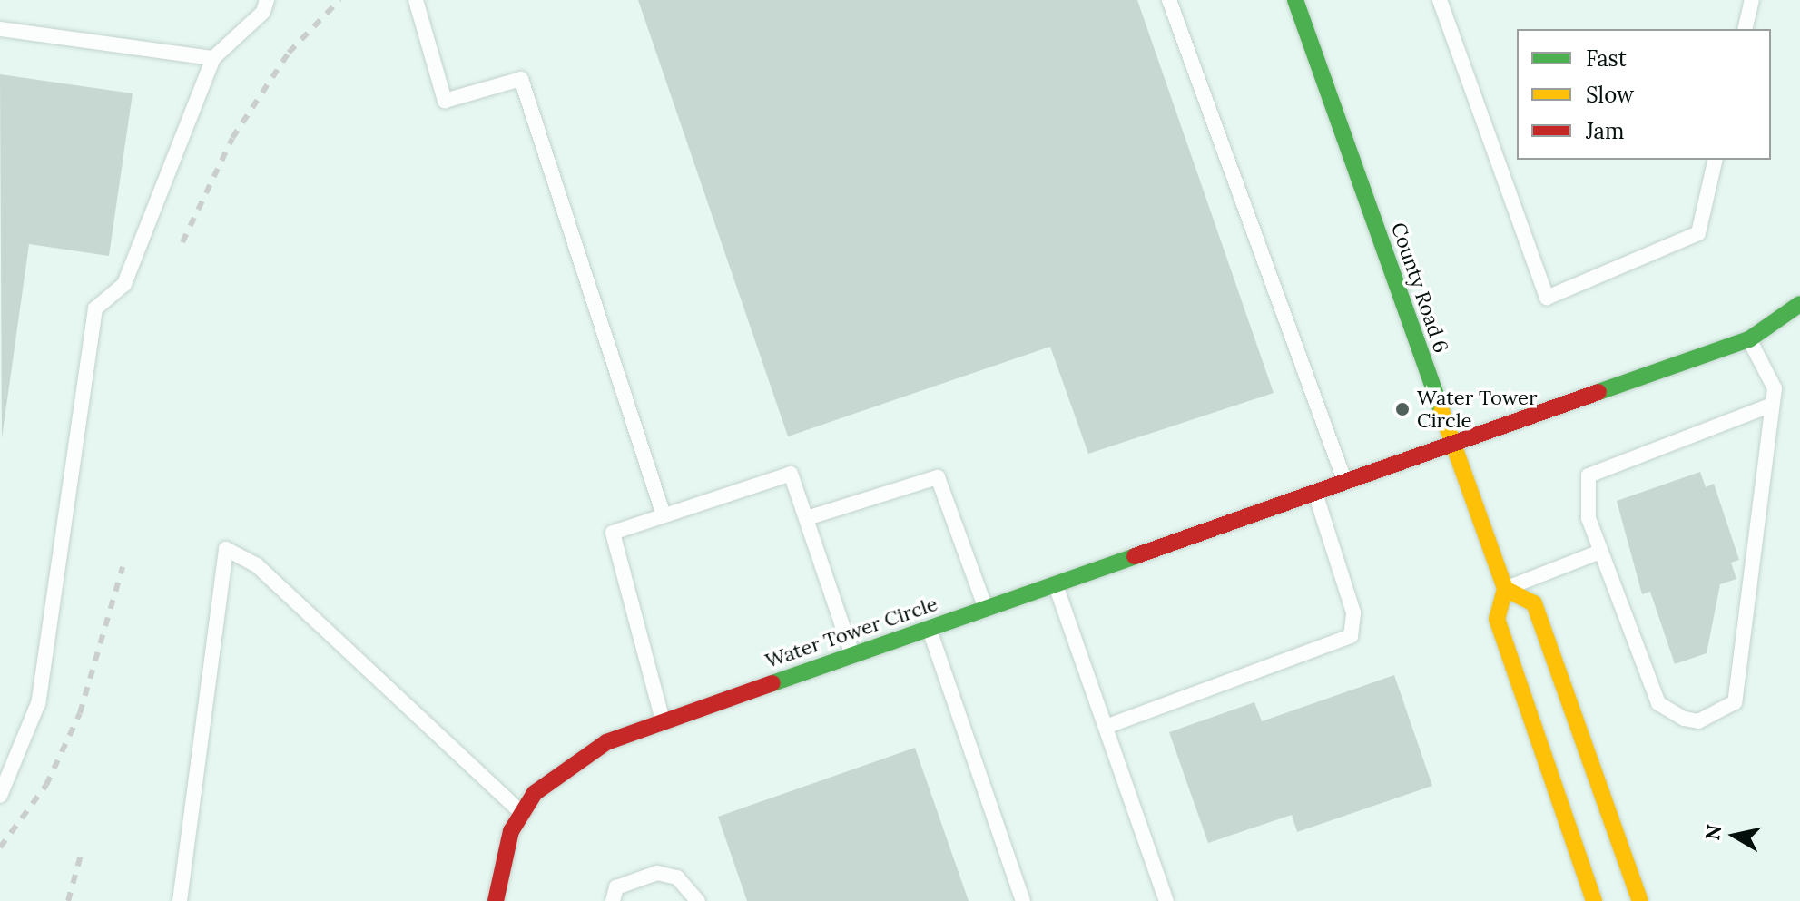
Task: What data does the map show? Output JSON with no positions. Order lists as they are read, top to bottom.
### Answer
{
  "streets": {
    "street": ["County Road 6", "Water Tower Circle"]
  },
  "crossings": [
    ["County Road 6", "Water Tower Circle"]
  ],
  "places": ["Water Tower Circle"],
  "legend": ["Fast", "Slow", "Jam"],
  "north": "left"
}
